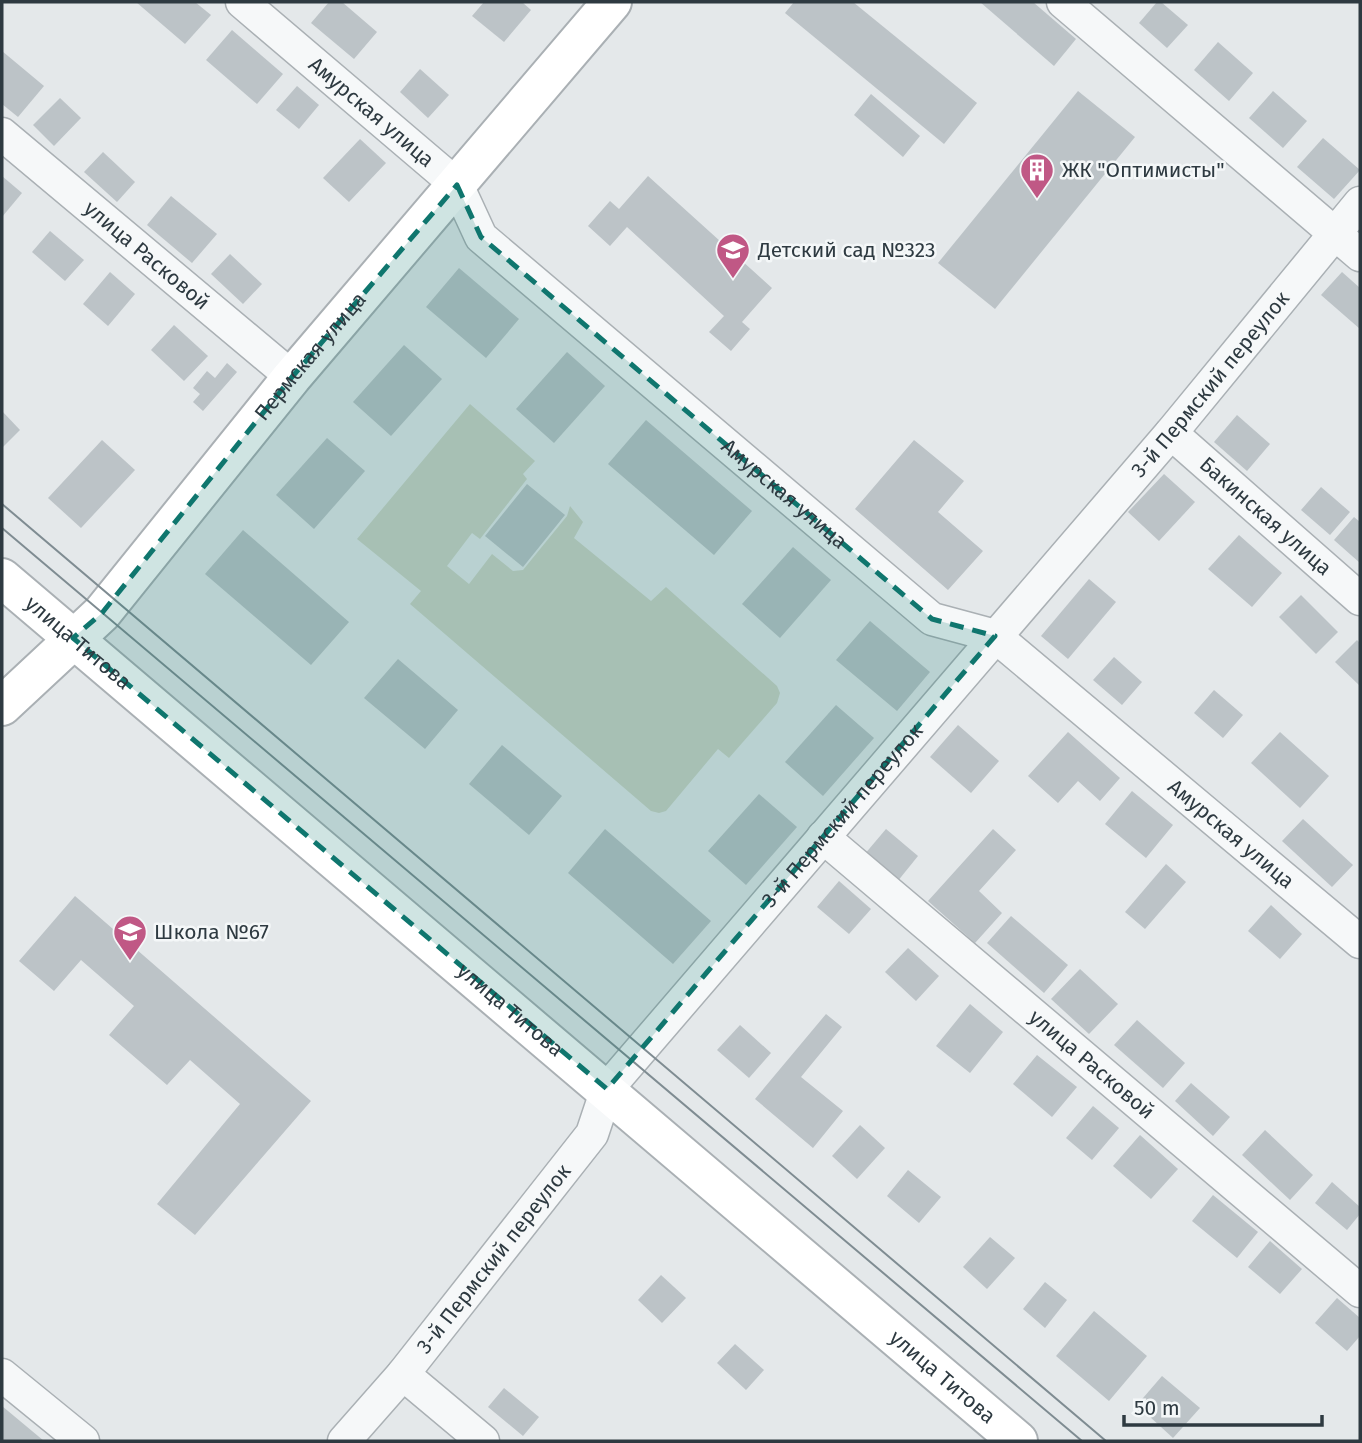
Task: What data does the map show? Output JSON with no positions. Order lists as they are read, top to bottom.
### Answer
{
  "streets": {
    "street": [
      "Амурская улица",
      "улица Расковой",
      "Пермская улица",
      "3-й Пермский переулок",
      "Бакинская улица",
      "улица Титова"
    ]
  },
  "crossings": [
    ["Амурская улица", "Пермская улица"],
    ["Амурская улица", "3-й Пермский переулок"],
    ["улица Расковой", "Пермская улица"],
    ["улица Расковой", "3-й Пермский переулок"],
    ["Пермская улица", "улица Титова"],
    ["3-й Пермский переулок", "Бакинская улица"],
    ["3-й Пермский переулок", "улица Титова"]
  ],
  "places": {
    "building": ["ЖК \"Оптимисты\""],
    "school or university": ["Детский сад №323", "Школа №67"]
  },
  "scale_bar": "50 m"
}
